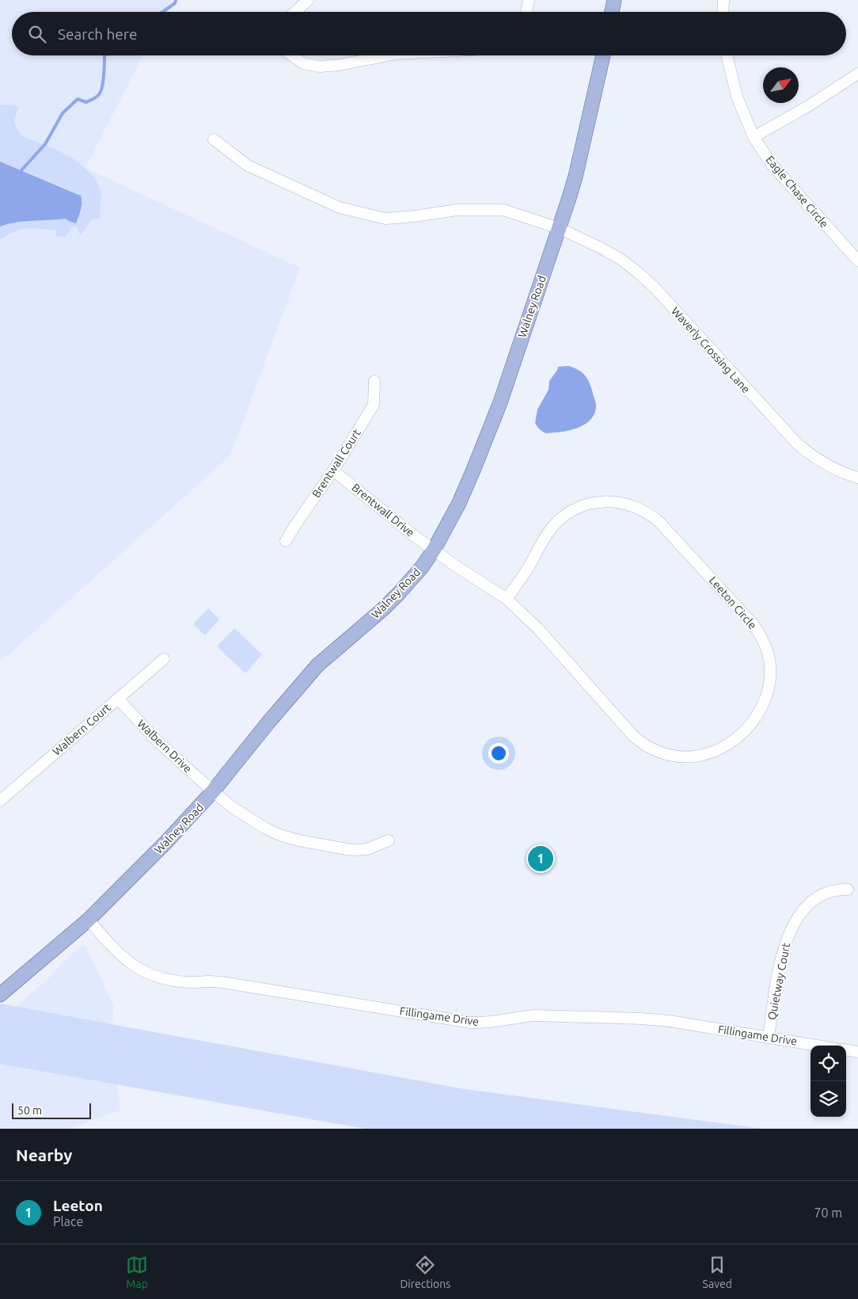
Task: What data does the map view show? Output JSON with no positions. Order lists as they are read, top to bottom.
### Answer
{
  "streets": {
    "main road": ["Walney Road"],
    "street": [
      "Eagle Chase Circle",
      "Waverly Crossing Lane",
      "Brentwall Court",
      "Brentwall Drive",
      "Leeton Circle",
      "Walbern Court",
      "Walbern Drive",
      "Quietway Court",
      "Fillingame Drive"
    ]
  },
  "crossings": [
    ["Walney Road", "Waverly Crossing Lane"],
    ["Walney Road", "Brentwall Drive"],
    ["Walney Road", "Leeton Circle"],
    ["Walney Road", "Walbern Drive"],
    ["Walney Road", "Fillingame Drive"],
    ["Brentwall Court", "Brentwall Drive"],
    ["Brentwall Drive", "Leeton Circle"],
    ["Walbern Court", "Walbern Drive"],
    ["Quietway Court", "Fillingame Drive"]
  ],
  "scale_bar": "50 m",
  "north": "top right",
  "page": {
    "search": "Search here",
    "pins": "1",
    "scale": "50 m",
    "heading": "Nearby",
    "list": [
      {
        "mark": "1",
        "name": "Leeton",
        "note": "Place",
        "value": "70 m"
      }
    ],
    "nav": ["Map", "Directions", "Saved"]
  }
}
